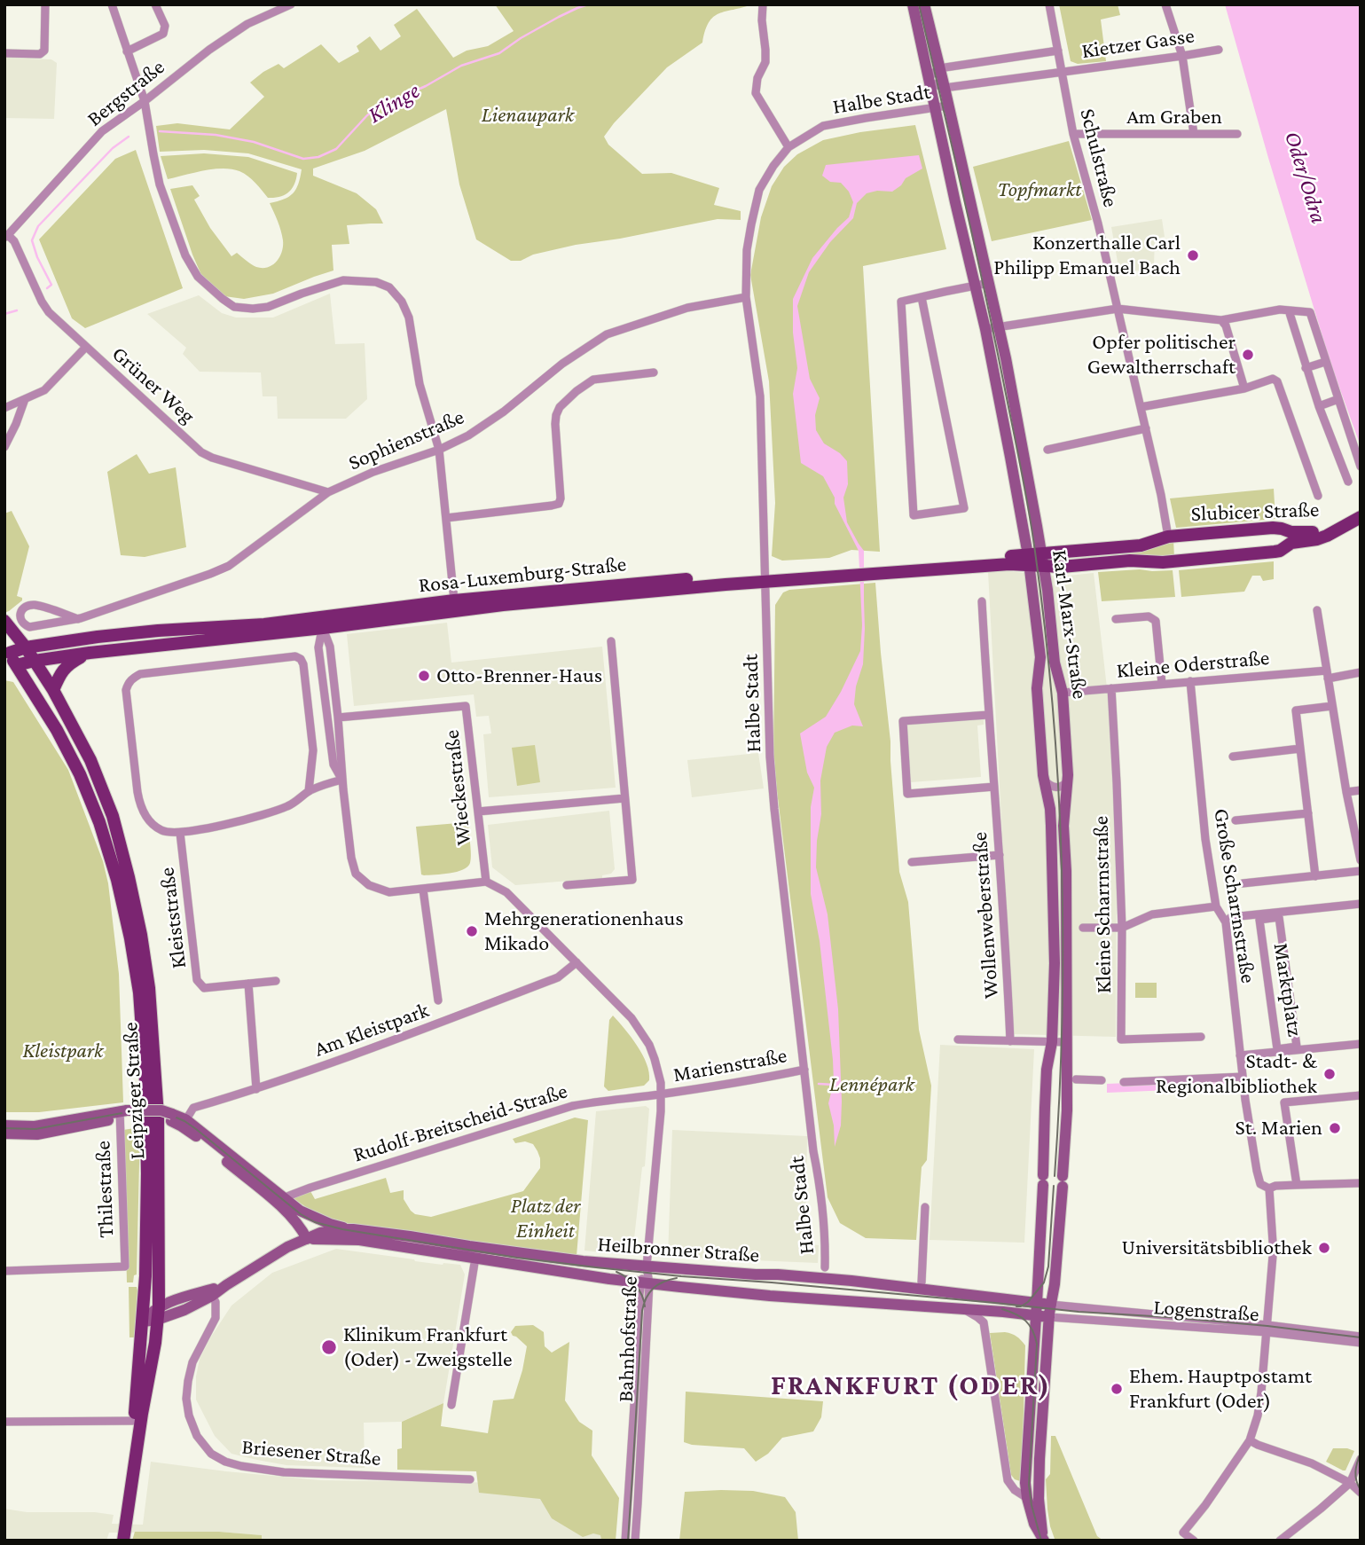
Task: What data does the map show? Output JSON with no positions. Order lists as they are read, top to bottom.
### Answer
{
  "streets": {
    "main road": ["Slubicer Straße", "Rosa-Luxemburg-Straße", "Leipziger Straße"],
    "street": [
      "Kietzer Gasse",
      "Bergstraße",
      "Halbe Stadt",
      "Am Graben",
      "Schulstraße",
      "Grüner Weg",
      "Sophienstraße",
      "Karl-Marx-Straße",
      "Kleine Oderstraße",
      "Wieckestraße",
      "Große Scharrnstraße",
      "Kleine Scharrnstraße",
      "Wollenweberstraße",
      "Kleiststraße",
      "Marktplatz",
      "Am Kleistpark",
      "Marienstraße",
      "Rudolf-Breitscheid-Straße",
      "Thilestraße",
      "Heilbronner Straße",
      "Logenstraße",
      "Bahnhofstraße",
      "Briesener Straße"
    ]
  },
  "crossings": [
    ["Kietzer Gasse", "Schulstraße"],
    ["Kietzer Gasse", "Karl-Marx-Straße"],
    ["Bergstraße", "Grüner Weg"],
    ["Halbe Stadt", "Sophienstraße"],
    ["Halbe Stadt", "Rosa-Luxemburg-Straße"],
    ["Halbe Stadt", "Karl-Marx-Straße"],
    ["Halbe Stadt", "Marienstraße"],
    ["Am Graben", "Schulstraße"],
    ["Schulstraße", "Slubicer Straße"],
    ["Grüner Weg", "Sophienstraße"],
    ["Slubicer Straße", "Rosa-Luxemburg-Straße"],
    ["Slubicer Straße", "Karl-Marx-Straße"],
    ["Rosa-Luxemburg-Straße", "Karl-Marx-Straße"],
    ["Rosa-Luxemburg-Straße", "Leipziger Straße"],
    ["Karl-Marx-Straße", "Kleine Oderstraße"],
    ["Karl-Marx-Straße", "Heilbronner Straße"],
    ["Karl-Marx-Straße", "Logenstraße"],
    ["Kleine Oderstraße", "Große Scharrnstraße"],
    ["Kleine Oderstraße", "Kleine Scharrnstraße"],
    ["Wieckestraße", "Bahnhofstraße"],
    ["Große Scharrnstraße", "Logenstraße"],
    ["Am Kleistpark", "Bahnhofstraße"],
    ["Marienstraße", "Rudolf-Breitscheid-Straße"],
    ["Marienstraße", "Bahnhofstraße"],
    ["Leipziger Straße", "Heilbronner Straße"],
    ["Rudolf-Breitscheid-Straße", "Bahnhofstraße"],
    ["Heilbronner Straße", "Logenstraße"],
    ["Heilbronner Straße", "Bahnhofstraße"],
    ["Heilbronner Straße", "Briesener Straße"]
  ],
  "districts": ["FRANKFURT (ODER)"],
  "water": ["Klinge", "Oder/Odra"],
  "parks": [
    "Lienaupark",
    "Topfmarkt",
    "Kleistpark",
    "Lennépark",
    "Platz der Einheit"
  ],
  "places": [
    "Konzerthalle Carl Philipp Emanuel Bach",
    "Opfer politischer Gewaltherrschaft",
    "Otto-Brenner-Haus",
    "Mehrgenerationenhaus Mikado",
    "Stadt- & Regionalbibliothek",
    "St. Marien",
    "Universitätsbibliothek",
    "Klinikum Frankfurt (Oder) - Zweigstelle",
    "Ehem. Hauptpostamt Frankfurt (Oder)"
  ]
}
